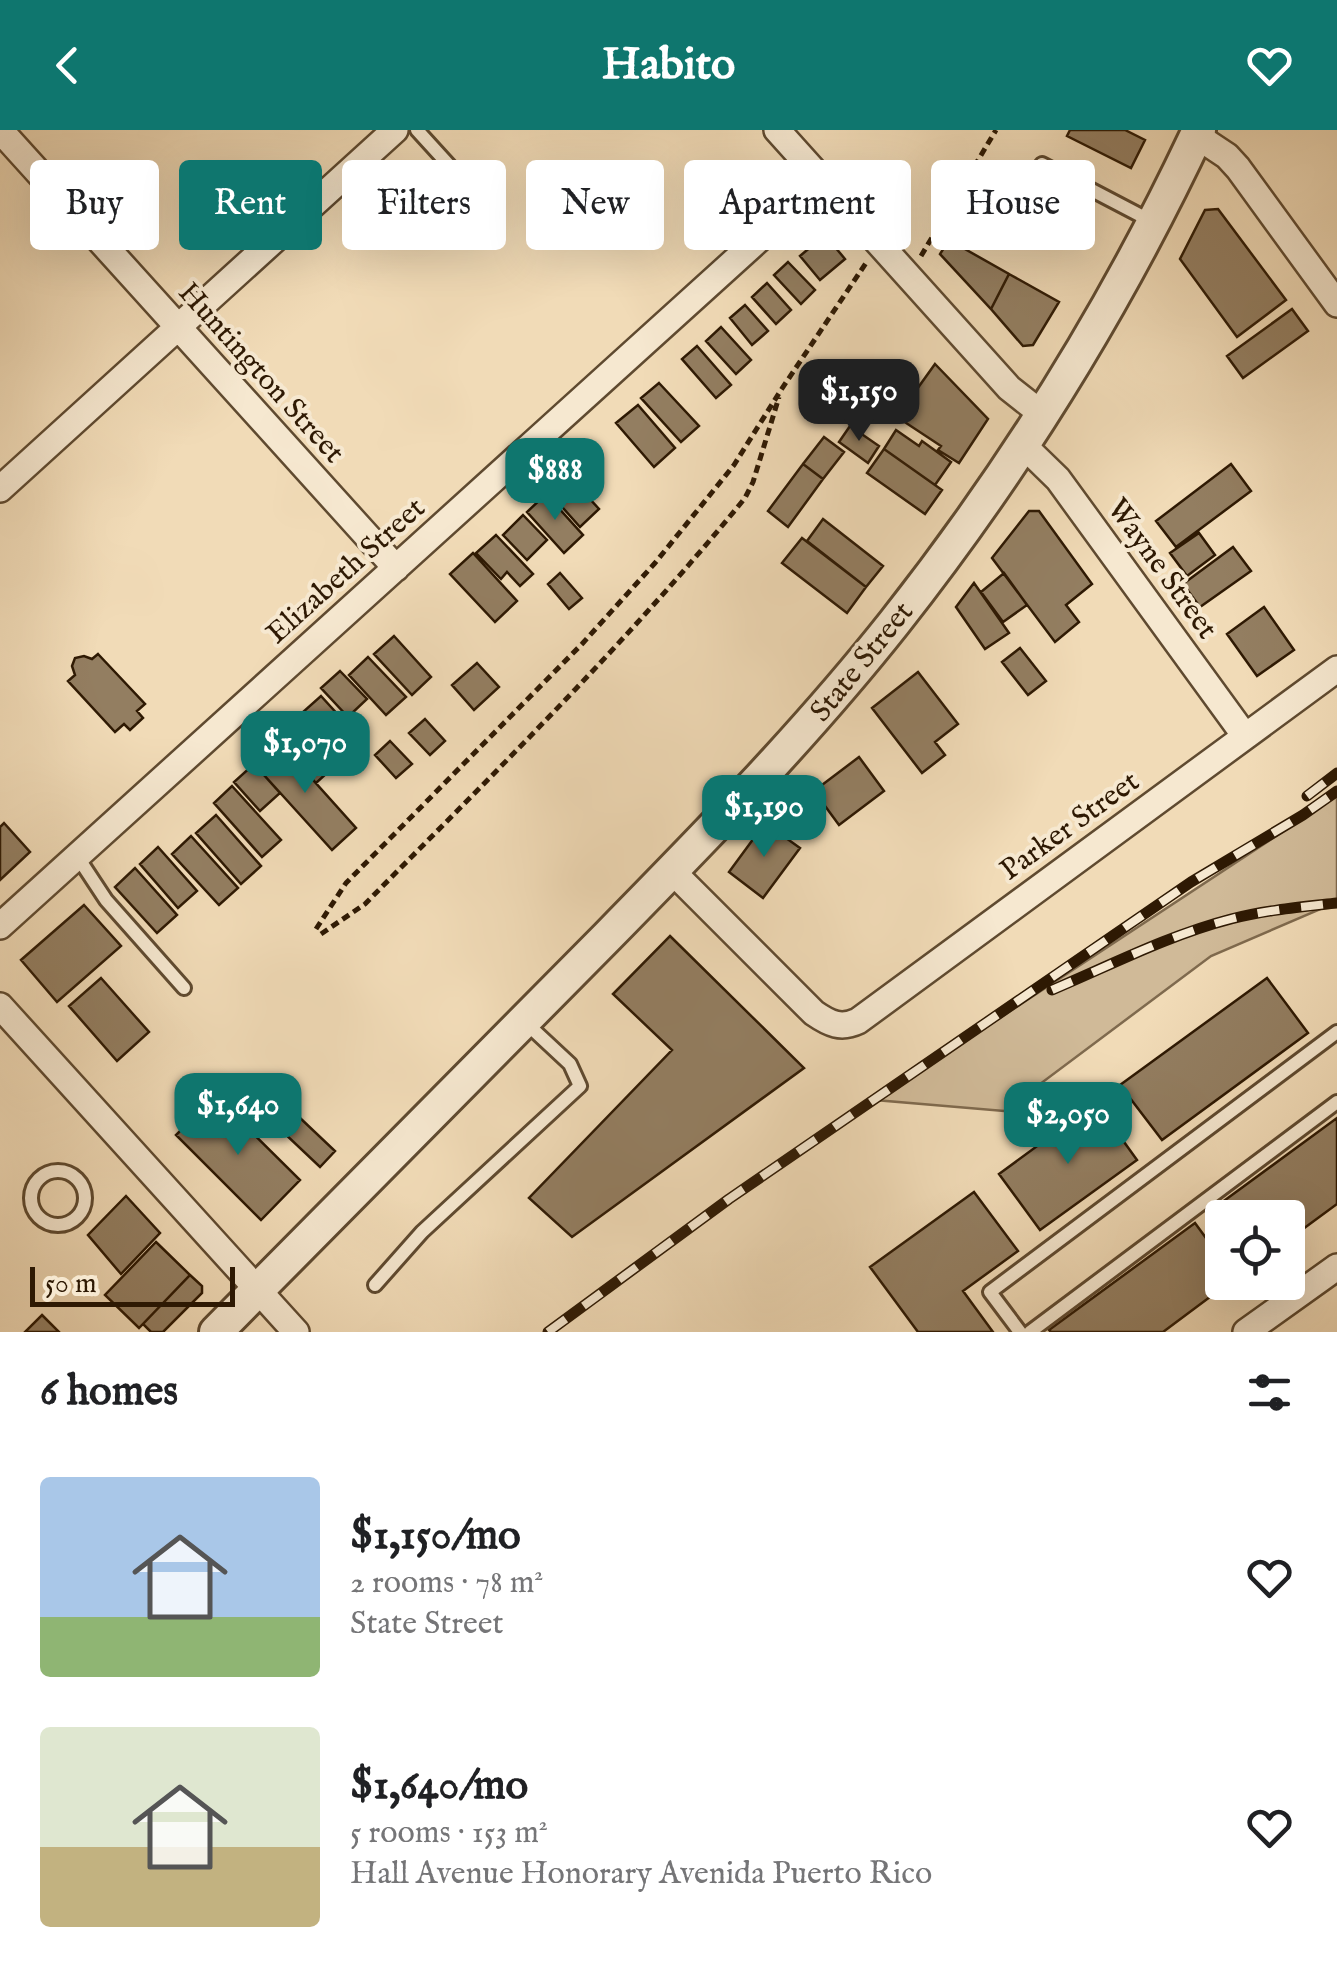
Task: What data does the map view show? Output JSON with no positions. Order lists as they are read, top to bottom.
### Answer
{
  "streets": {
    "street": [
      "Huntington Street",
      "Wayne Street",
      "Elizabeth Street",
      "State Street",
      "Parker Street"
    ]
  },
  "crossings": [
    ["Huntington Street", "Elizabeth Street"],
    ["Wayne Street", "State Street"],
    ["Wayne Street", "Parker Street"],
    ["State Street", "Parker Street"]
  ],
  "scale_bar": "50 m",
  "page": {
    "header": "Habito",
    "chip": [
      "Buy",
      "Rent",
      "Filters",
      "New",
      "Apartment",
      "House"
    ],
    "price": [
      "$1,150",
      "$888",
      "$1,070",
      "$1,190",
      "$1,640",
      "$2,050"
    ],
    "scale": "50 m",
    "heading": "6 homes",
    "list": [
      {
        "name": "$1,150/mo",
        "note": "2 rooms · 78 m² · State Street"
      },
      {
        "name": "$1,640/mo",
        "note": "5 rooms · 153 m² · Hall Avenue Honorary Avenida Puerto Rico"
      }
    ]
  }
}
